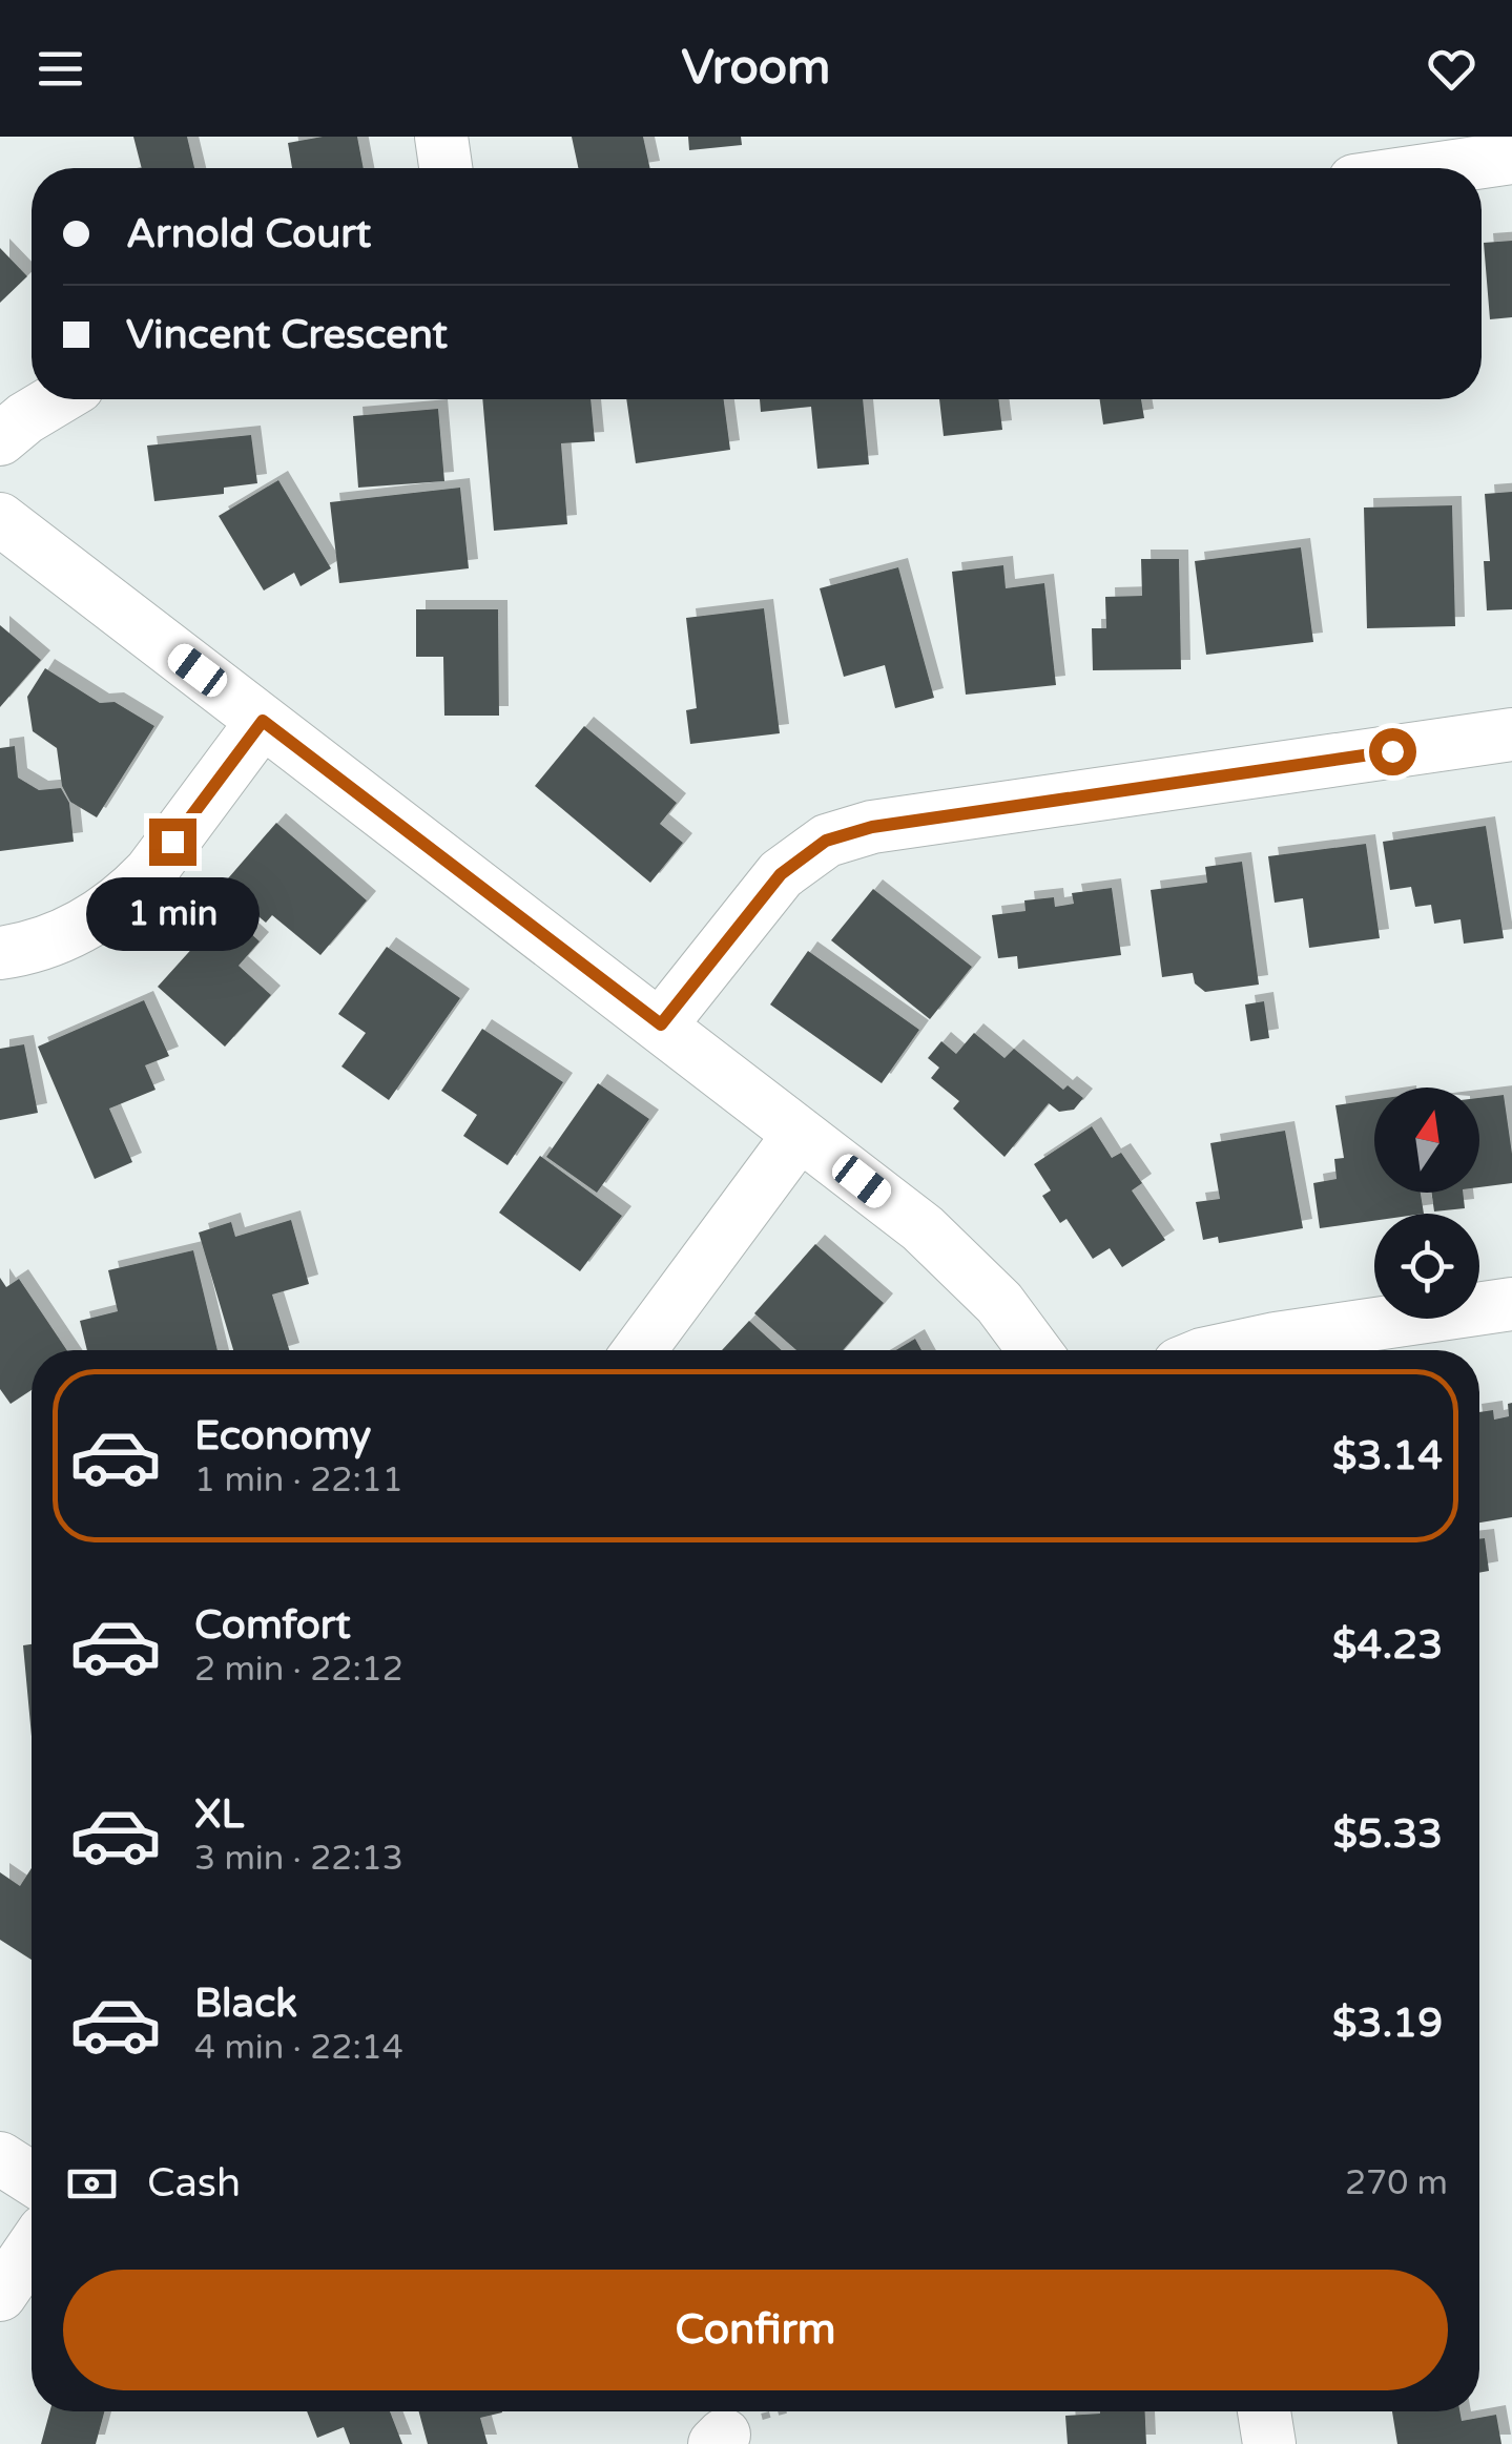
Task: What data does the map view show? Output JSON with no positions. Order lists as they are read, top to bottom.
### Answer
{
  "north": "top",
  "page": {
    "header": "Vroom",
    "banner": ["Arnold Court", "Vincent Crescent"],
    "bubble": "1 min",
    "list": [
      {
        "name": "Economy",
        "note": "1 min · 22:11",
        "value": "$3.14"
      },
      {
        "name": "Comfort",
        "note": "2 min · 22:12",
        "value": "$4.23"
      },
      {
        "name": "XL",
        "note": "3 min · 22:13",
        "value": "$5.33"
      },
      {
        "name": "Black",
        "note": "4 min · 22:14",
        "value": "$3.19"
      }
    ],
    "pay": ["Cash", "270 m"],
    "buttons": "Confirm"
  }
}
